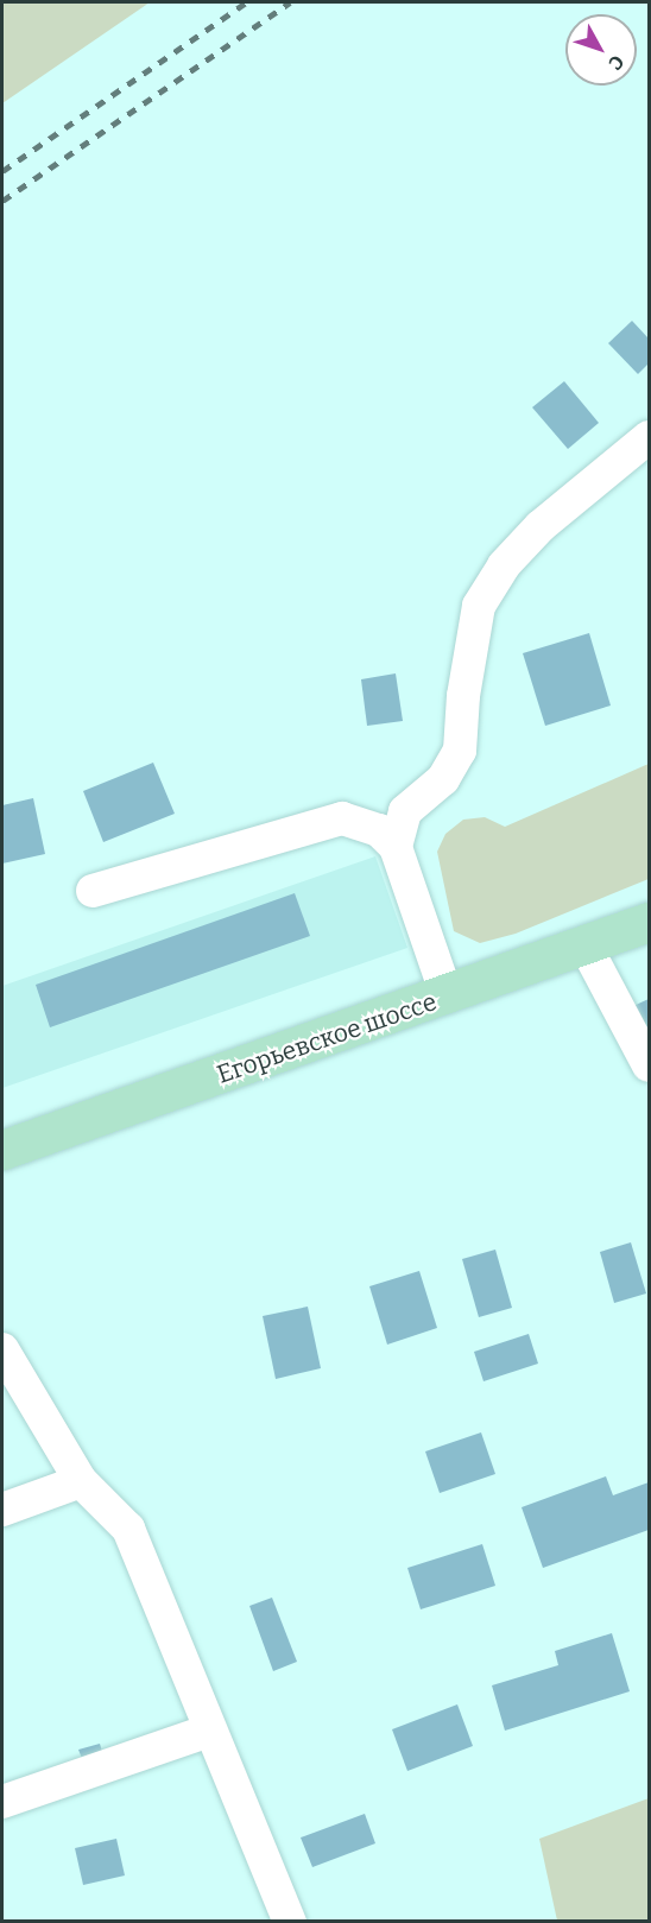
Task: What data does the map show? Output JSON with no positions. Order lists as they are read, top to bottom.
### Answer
{
  "streets": {
    "main road": ["Егорьевское шоссе"]
  },
  "north": "bottom right"
}
